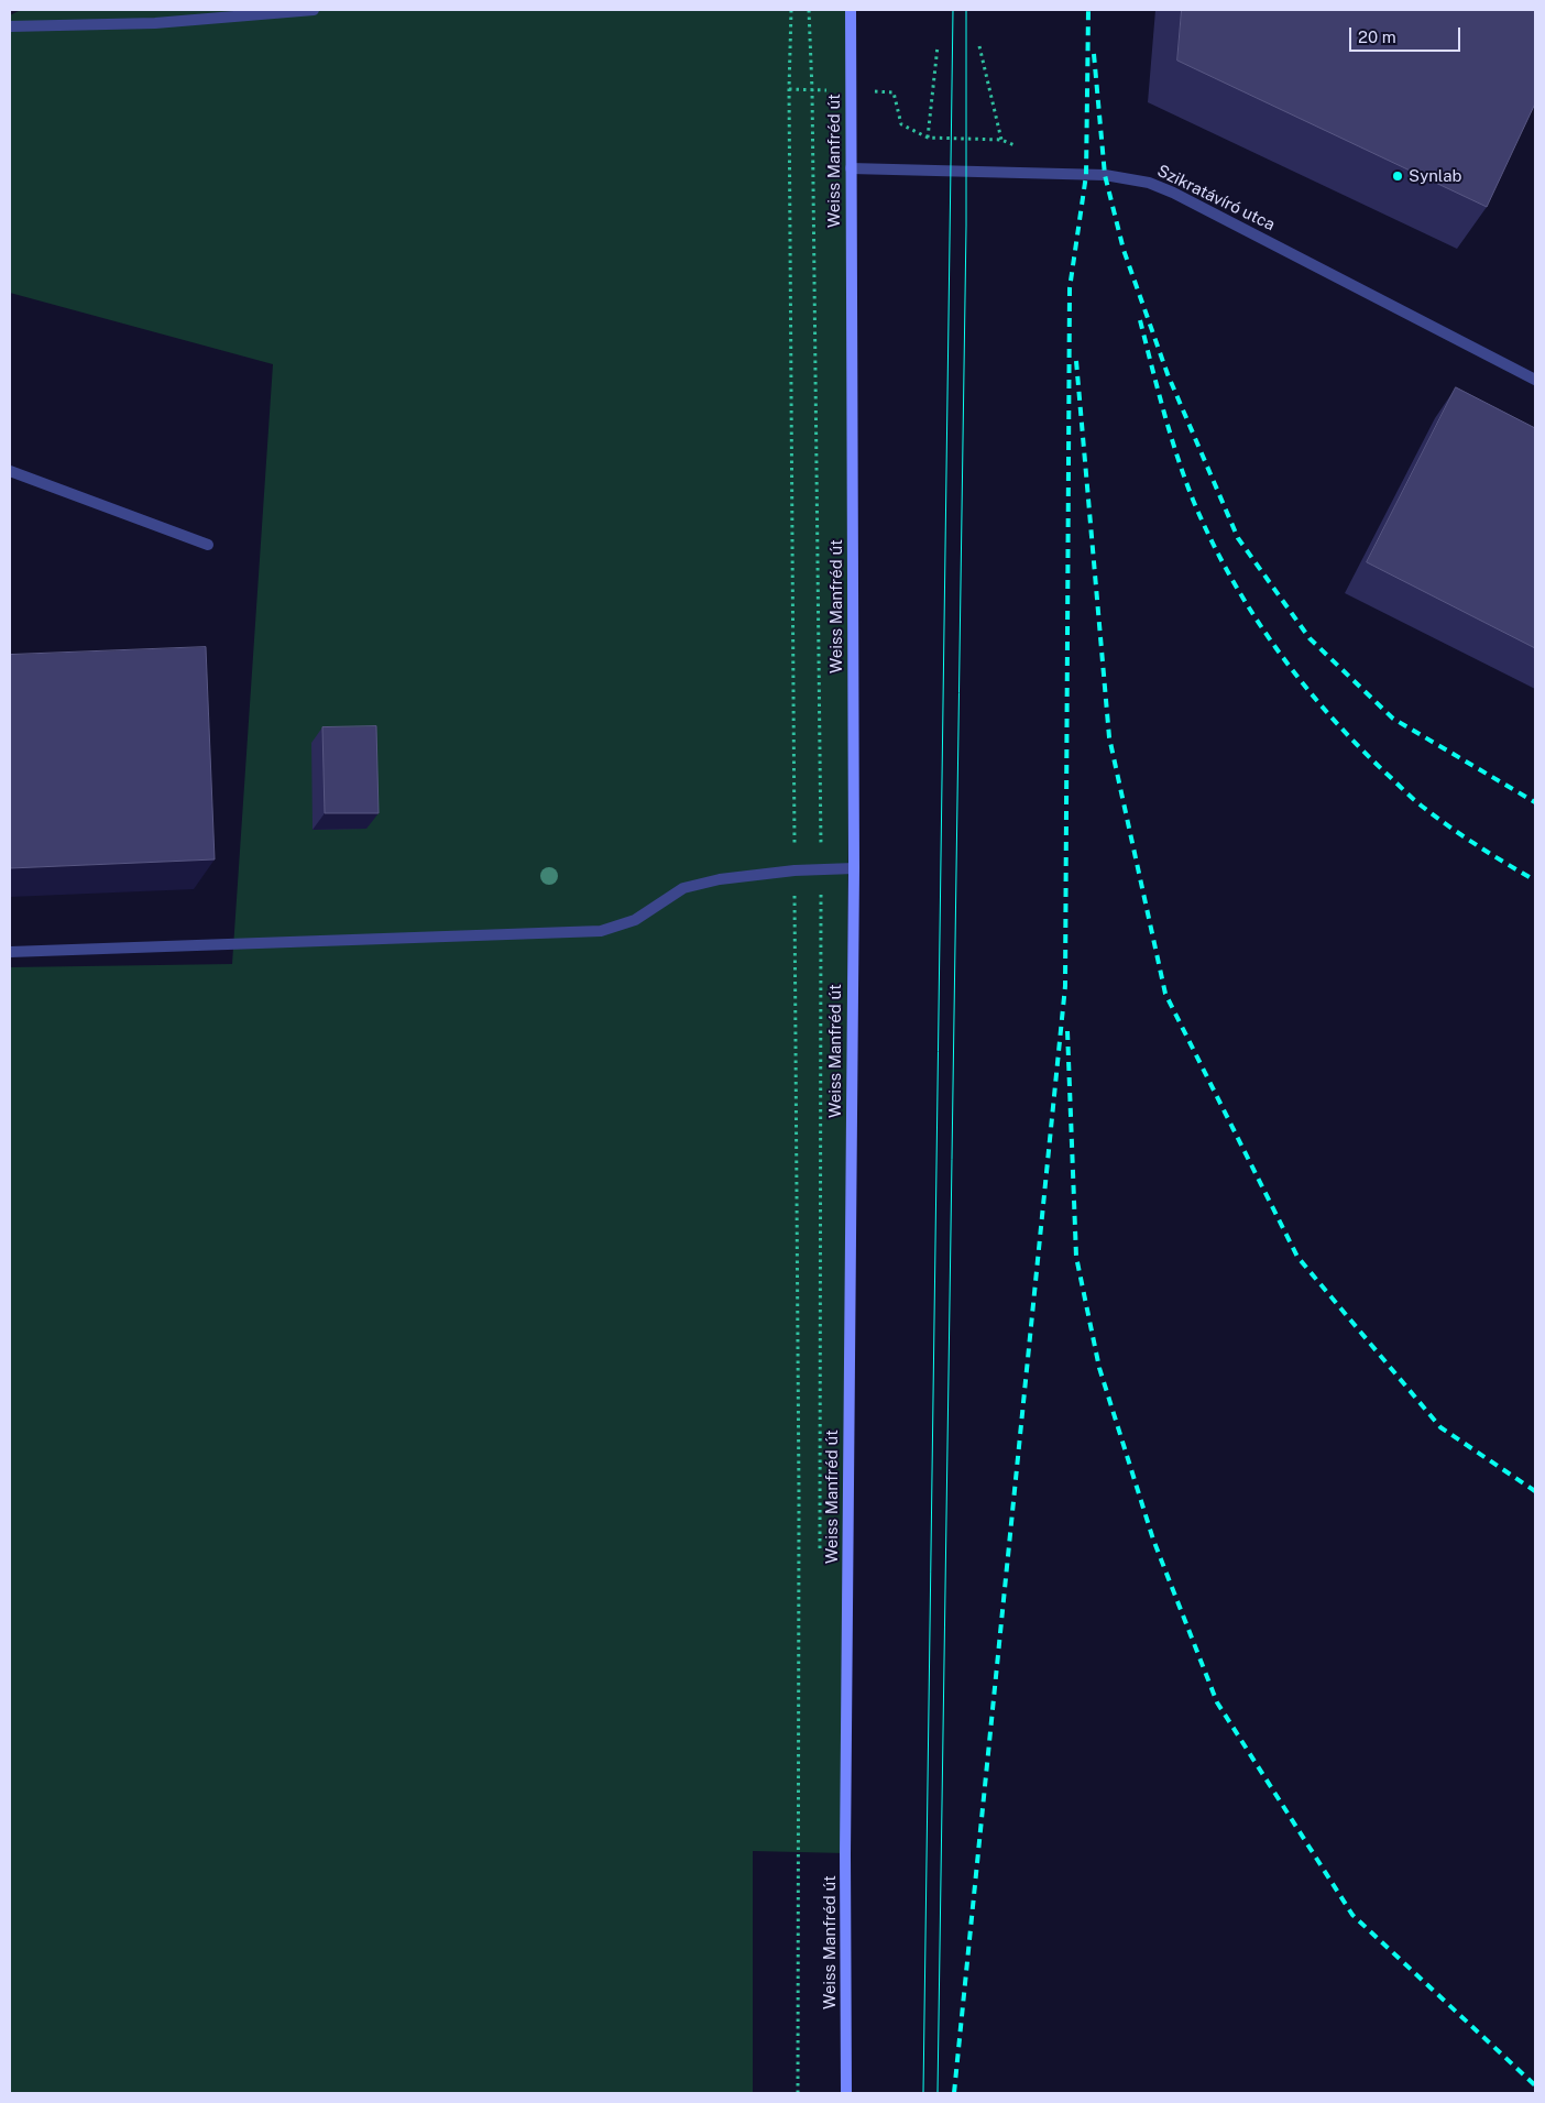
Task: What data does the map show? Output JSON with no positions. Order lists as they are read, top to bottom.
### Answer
{
  "streets": {
    "main road": ["Weiss Manfréd út"],
    "street": ["Szikratávíró utca"]
  },
  "crossings": [
    ["Weiss Manfréd út", "Szikratávíró utca"]
  ],
  "places": ["Synlab"],
  "scale_bar": "20 m"
}
